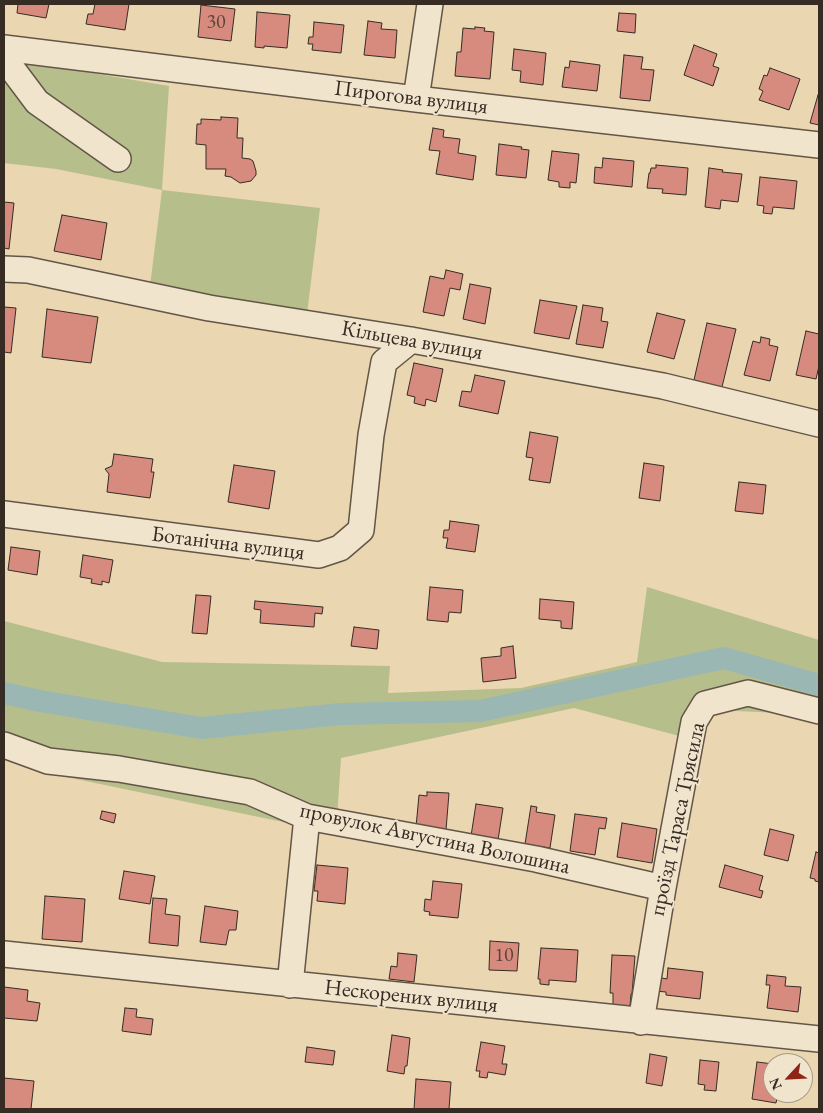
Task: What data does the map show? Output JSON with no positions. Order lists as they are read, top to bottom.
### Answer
{
  "streets": {
    "street": [
      "Пирогова вулиця",
      "Кільцева вулиця",
      "Ботанічна вулиця",
      "проїзд Тараса Трясила",
      "провулок Августина Волошина",
      "Нескорених вулиця"
    ]
  },
  "crossings": [
    ["Кільцева вулиця", "Ботанічна вулиця"],
    ["проїзд Тараса Трясила", "провулок Августина Волошина"],
    ["проїзд Тараса Трясила", "Нескорених вулиця"]
  ],
  "house_numbers": ["30", "10"],
  "north": "bottom left"
}
